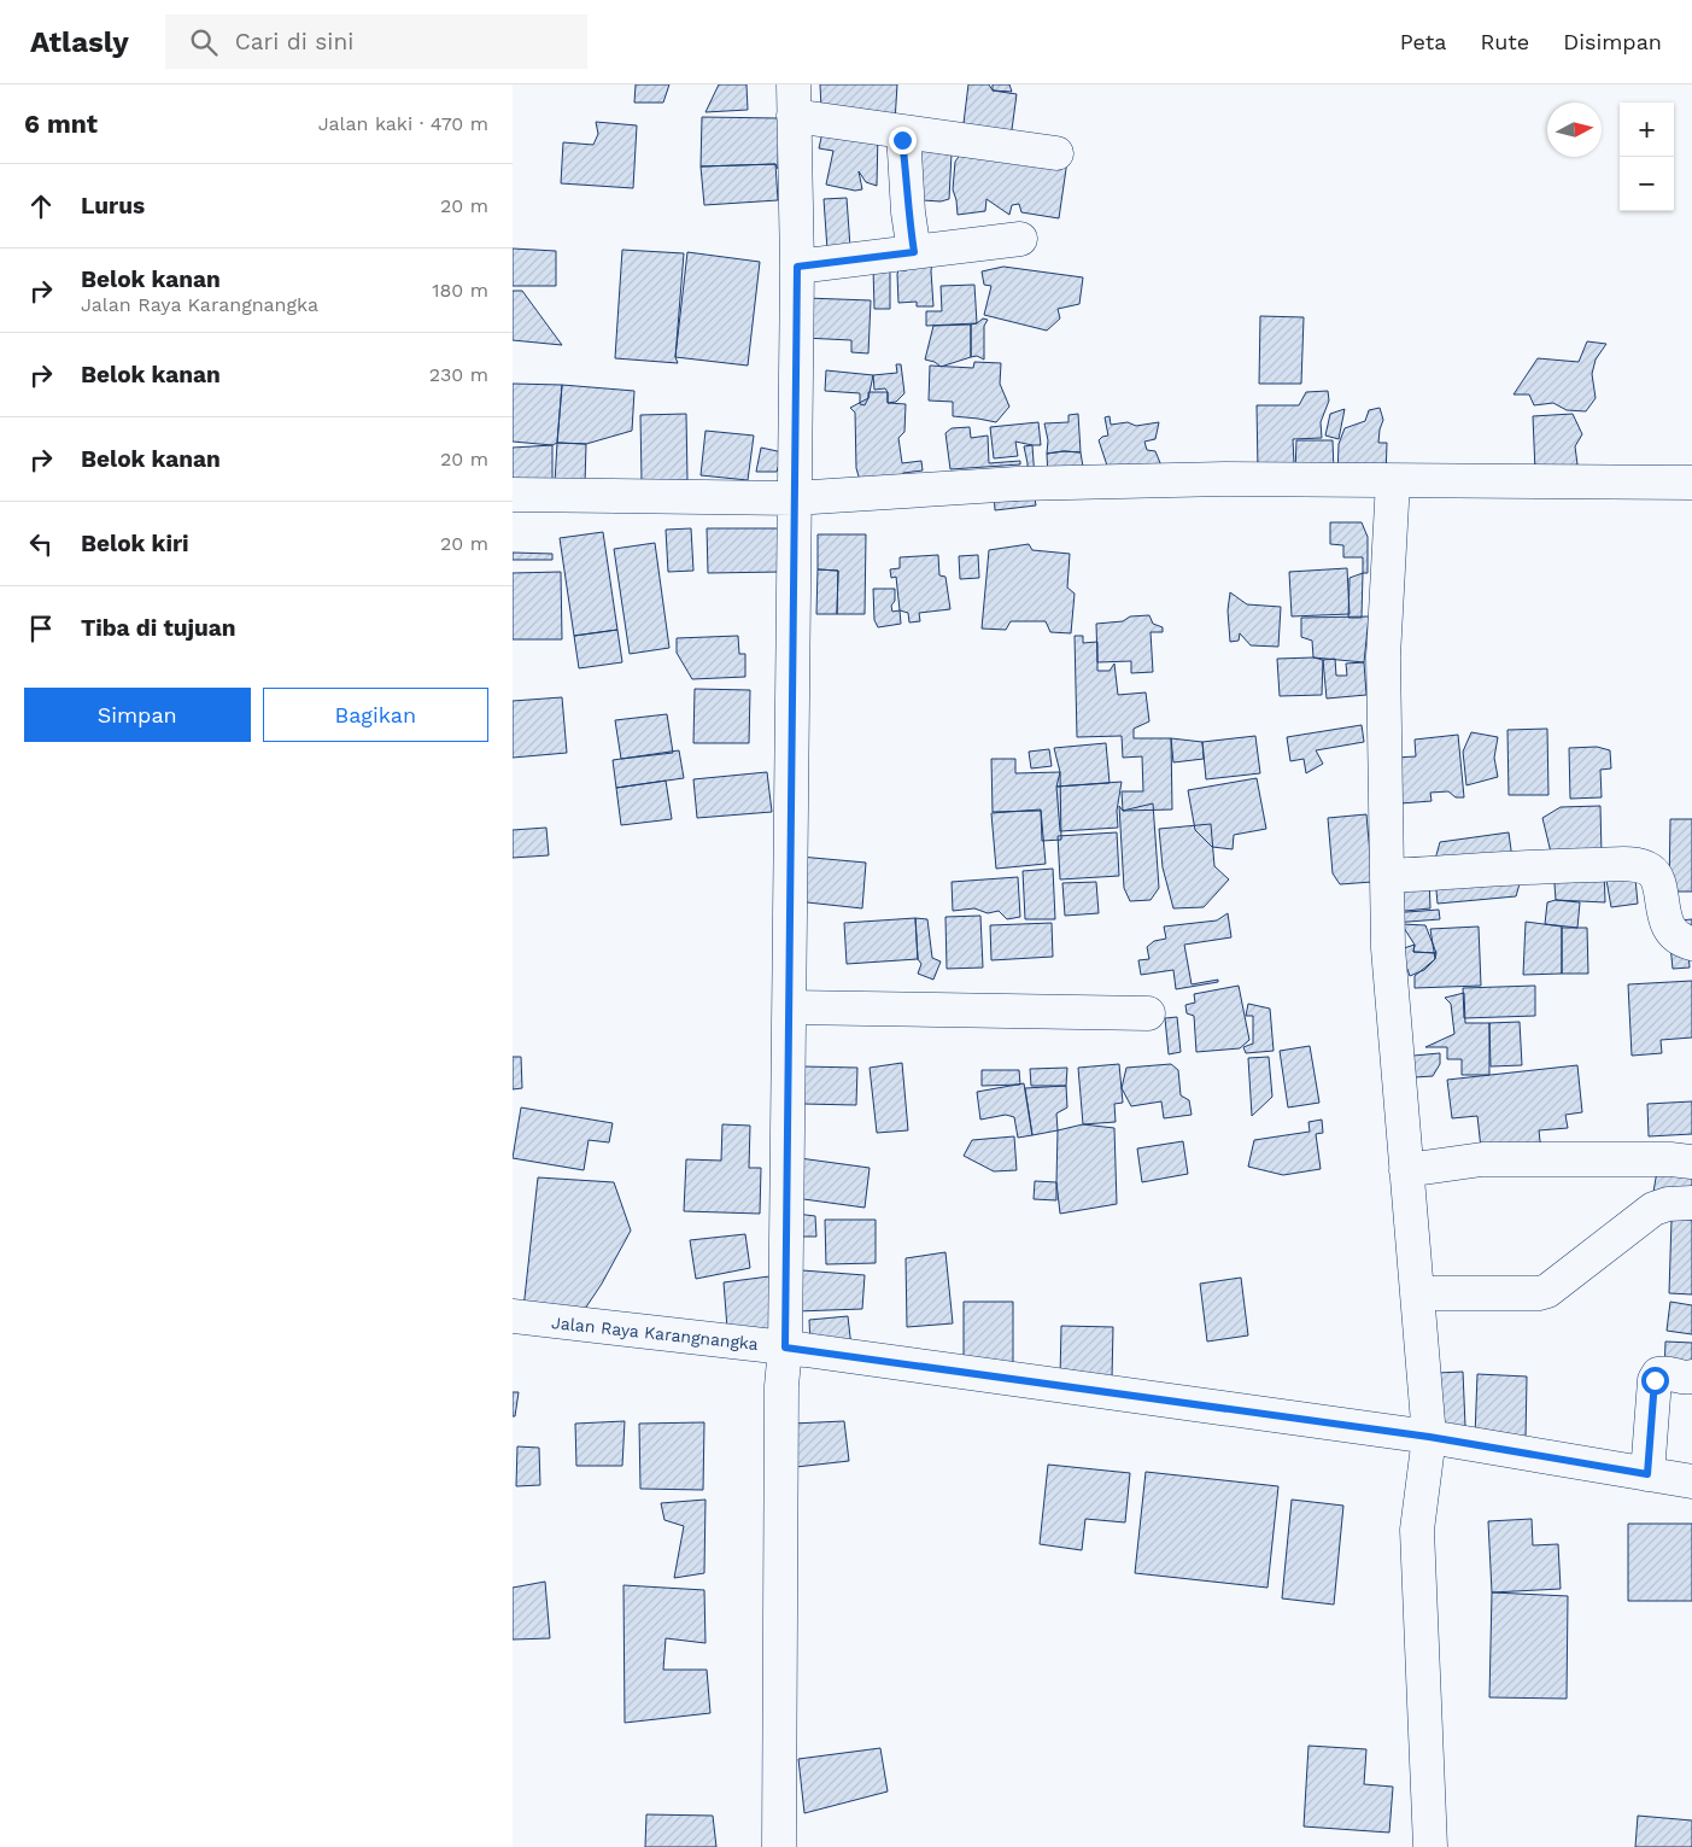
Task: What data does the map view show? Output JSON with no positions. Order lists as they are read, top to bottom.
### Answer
{
  "streets": {
    "street": ["Jalan Raya Karangnangka"]
  },
  "north": "right",
  "page": {
    "header": "Atlasly",
    "search": "Cari di sini",
    "nav": ["Peta", "Rute", "Disimpan"],
    "heading": ["6 mnt", "Jalan kaki · 470 m"],
    "map_buttons": ["+", "−"],
    "list": [
      ["Lurus", "20 m"],
      ["Belok kanan", "Jalan Raya Karangnangka", "180 m"],
      ["Belok kanan", "230 m"],
      ["Belok kanan", "20 m"],
      ["Belok kiri", "20 m"],
      "Tiba di tujuan"
    ],
    "buttons": ["Simpan", "Bagikan"]
  }
}
